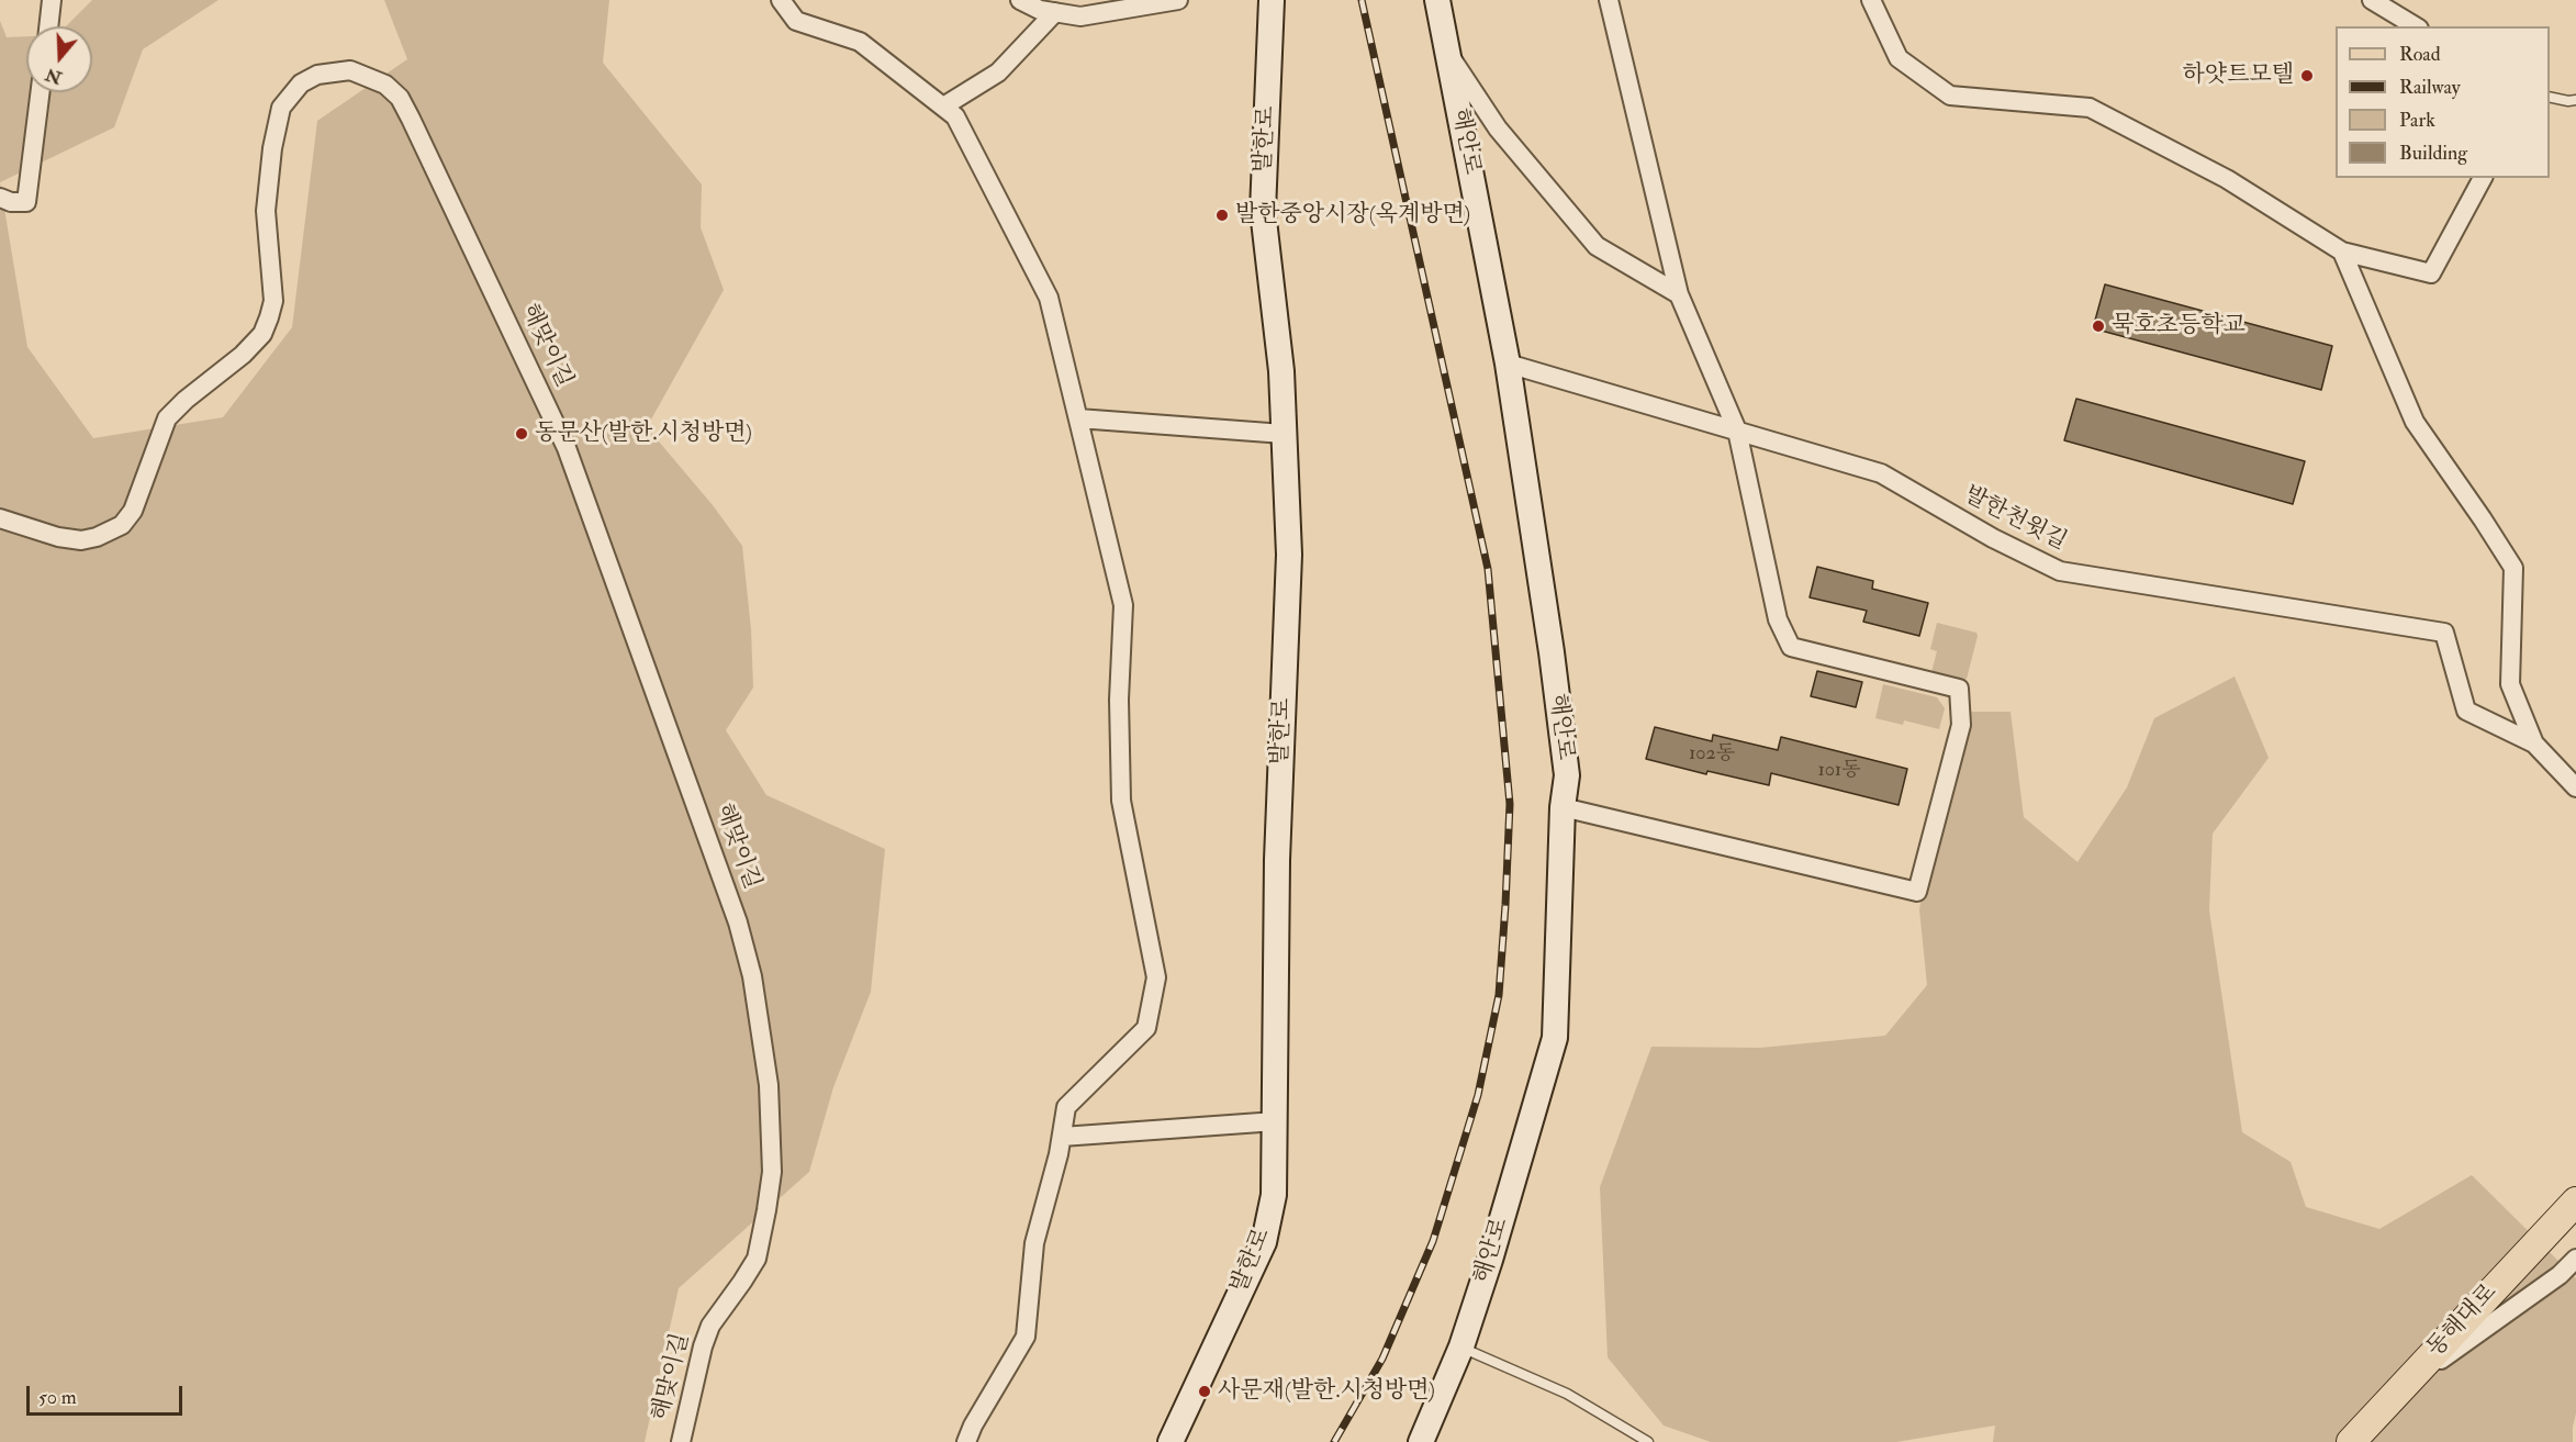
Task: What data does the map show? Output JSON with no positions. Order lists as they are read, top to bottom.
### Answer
{
  "streets": {
    "main road": ["동해대로"],
    "street": [
      "발한로",
      "해안로",
      "해맞이길",
      "발한천윗길"
    ]
  },
  "crossings": [
    ["해안로", "발한천윗길"]
  ],
  "places": [
    "하얏트모텔",
    "발한중앙시장(옥계방면)",
    "묵호초등학교",
    "동문산(발한.시청방면)",
    "사문재(발한.시청방면)"
  ],
  "house_numbers": ["102동", "101동"],
  "legend": [
    "Road",
    "Railway",
    "Park",
    "Building"
  ],
  "scale_bar": "50 m",
  "north": "bottom"
}
